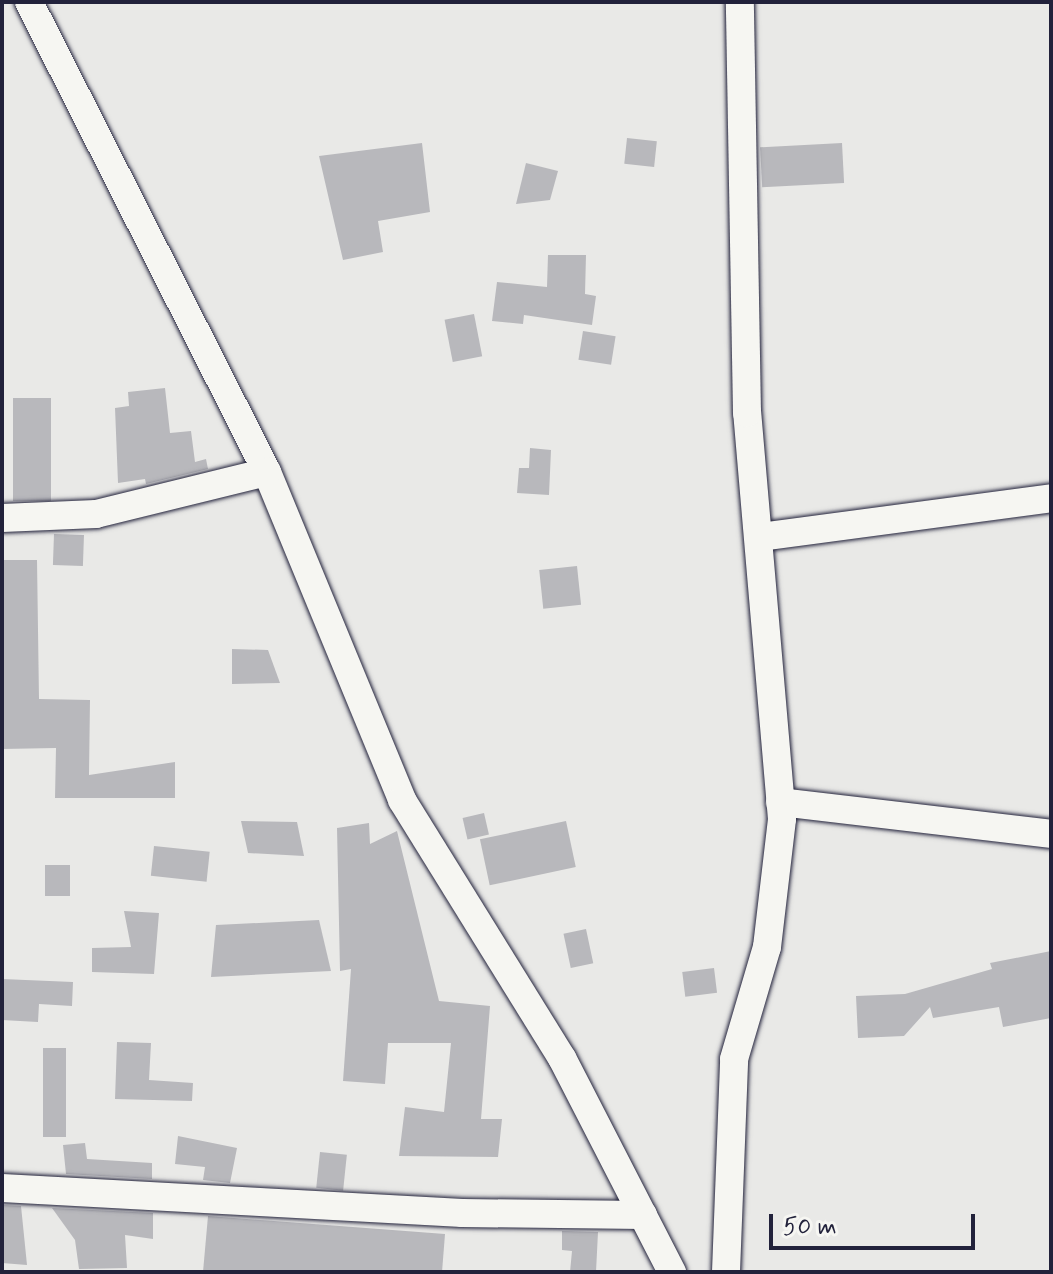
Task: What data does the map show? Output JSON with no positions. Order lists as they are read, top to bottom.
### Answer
{
  "scale_bar": "50 m"
}
